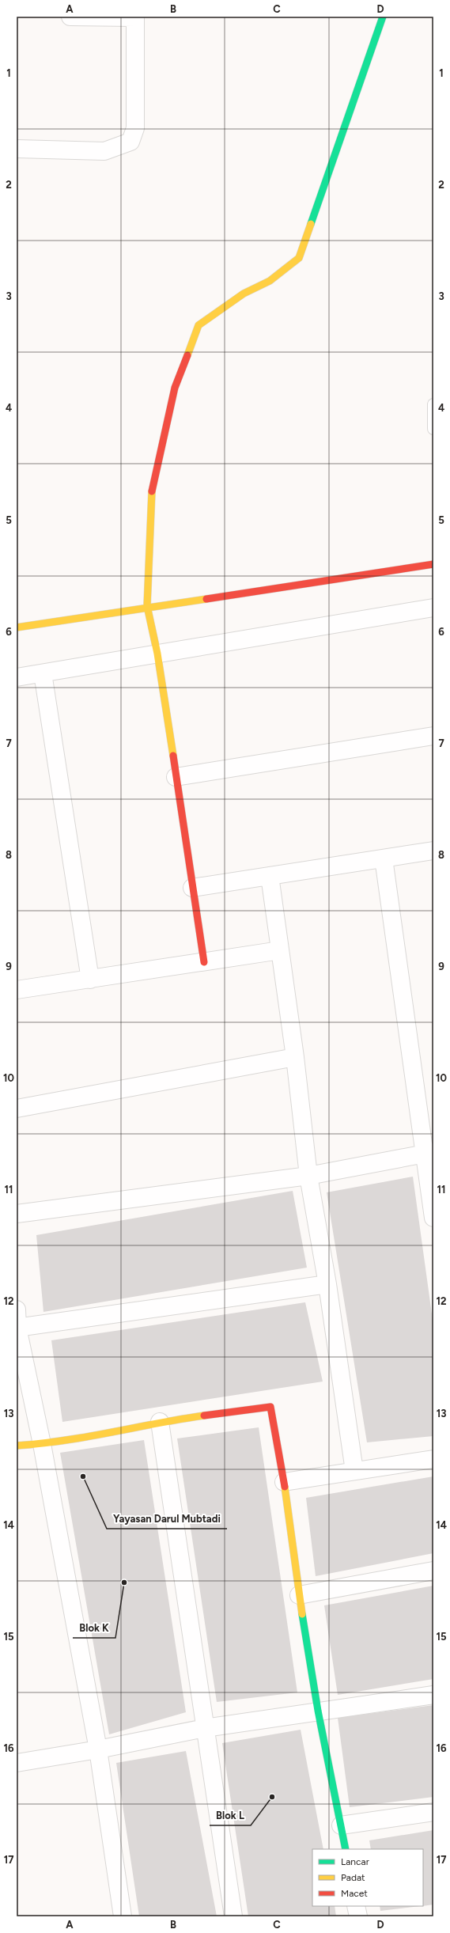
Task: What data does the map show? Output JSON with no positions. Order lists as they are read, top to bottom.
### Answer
{
  "places": ["Yayasan Darul Mubtadi", "Blok K", "Blok L"],
  "legend": ["Lancar", "Padat", "Macet"],
  "grid": {
    "columns": [
      "A",
      "B",
      "C",
      "D"
    ],
    "rows": [
      "1",
      "2",
      "3",
      "4",
      "5",
      "6",
      "7",
      "8",
      "9",
      "10",
      "11",
      "12",
      "13",
      "14",
      "15",
      "16",
      "17"
    ]
  }
}
